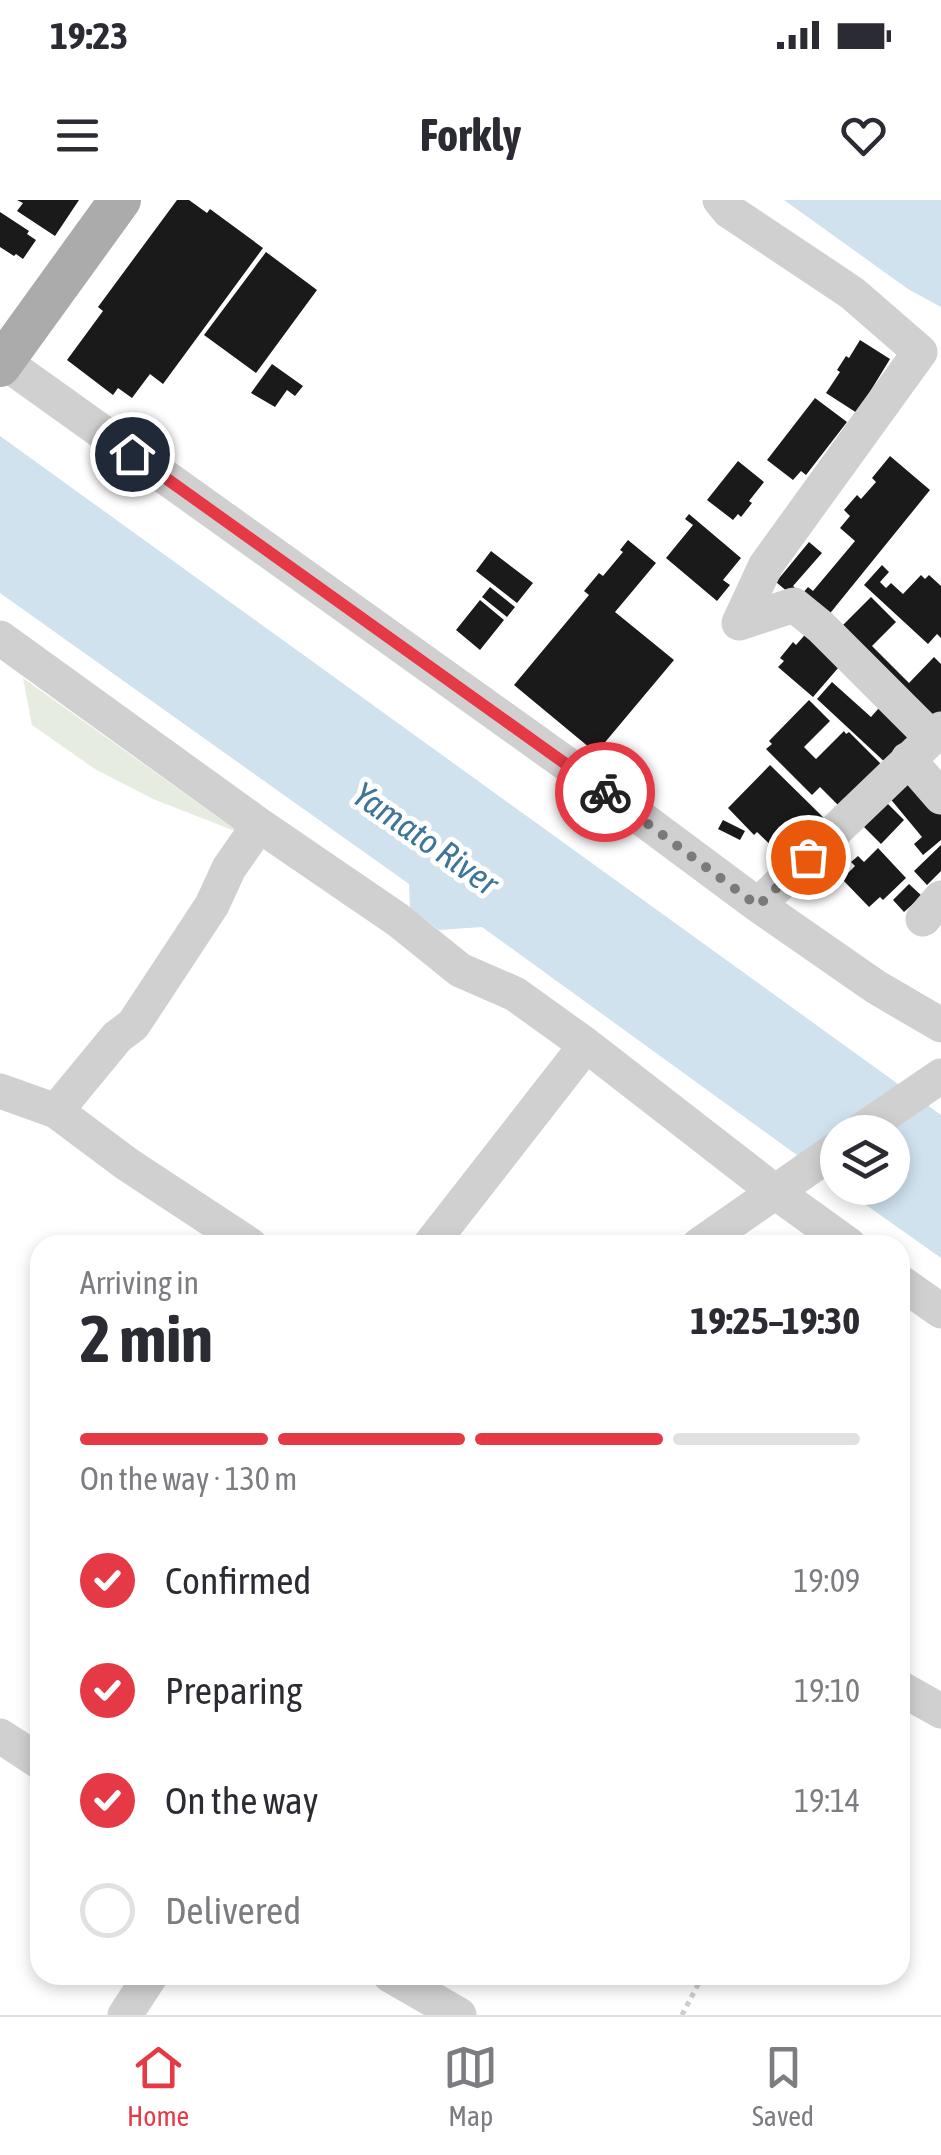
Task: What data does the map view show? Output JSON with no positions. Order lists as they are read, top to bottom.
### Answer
{
  "water": ["Yamato River"],
  "page": {
    "status": "19:23",
    "header": "Forkly",
    "heading": ["2 min", "Arriving in", "19:25–19:30"],
    "bar": "On the way · 130 m",
    "list": [
      ["Confirmed", "19:09"],
      ["Preparing", "19:10"],
      ["On the way", "19:14"],
      "Delivered"
    ],
    "tabs": ["Home", "Map", "Saved"]
  }
}
